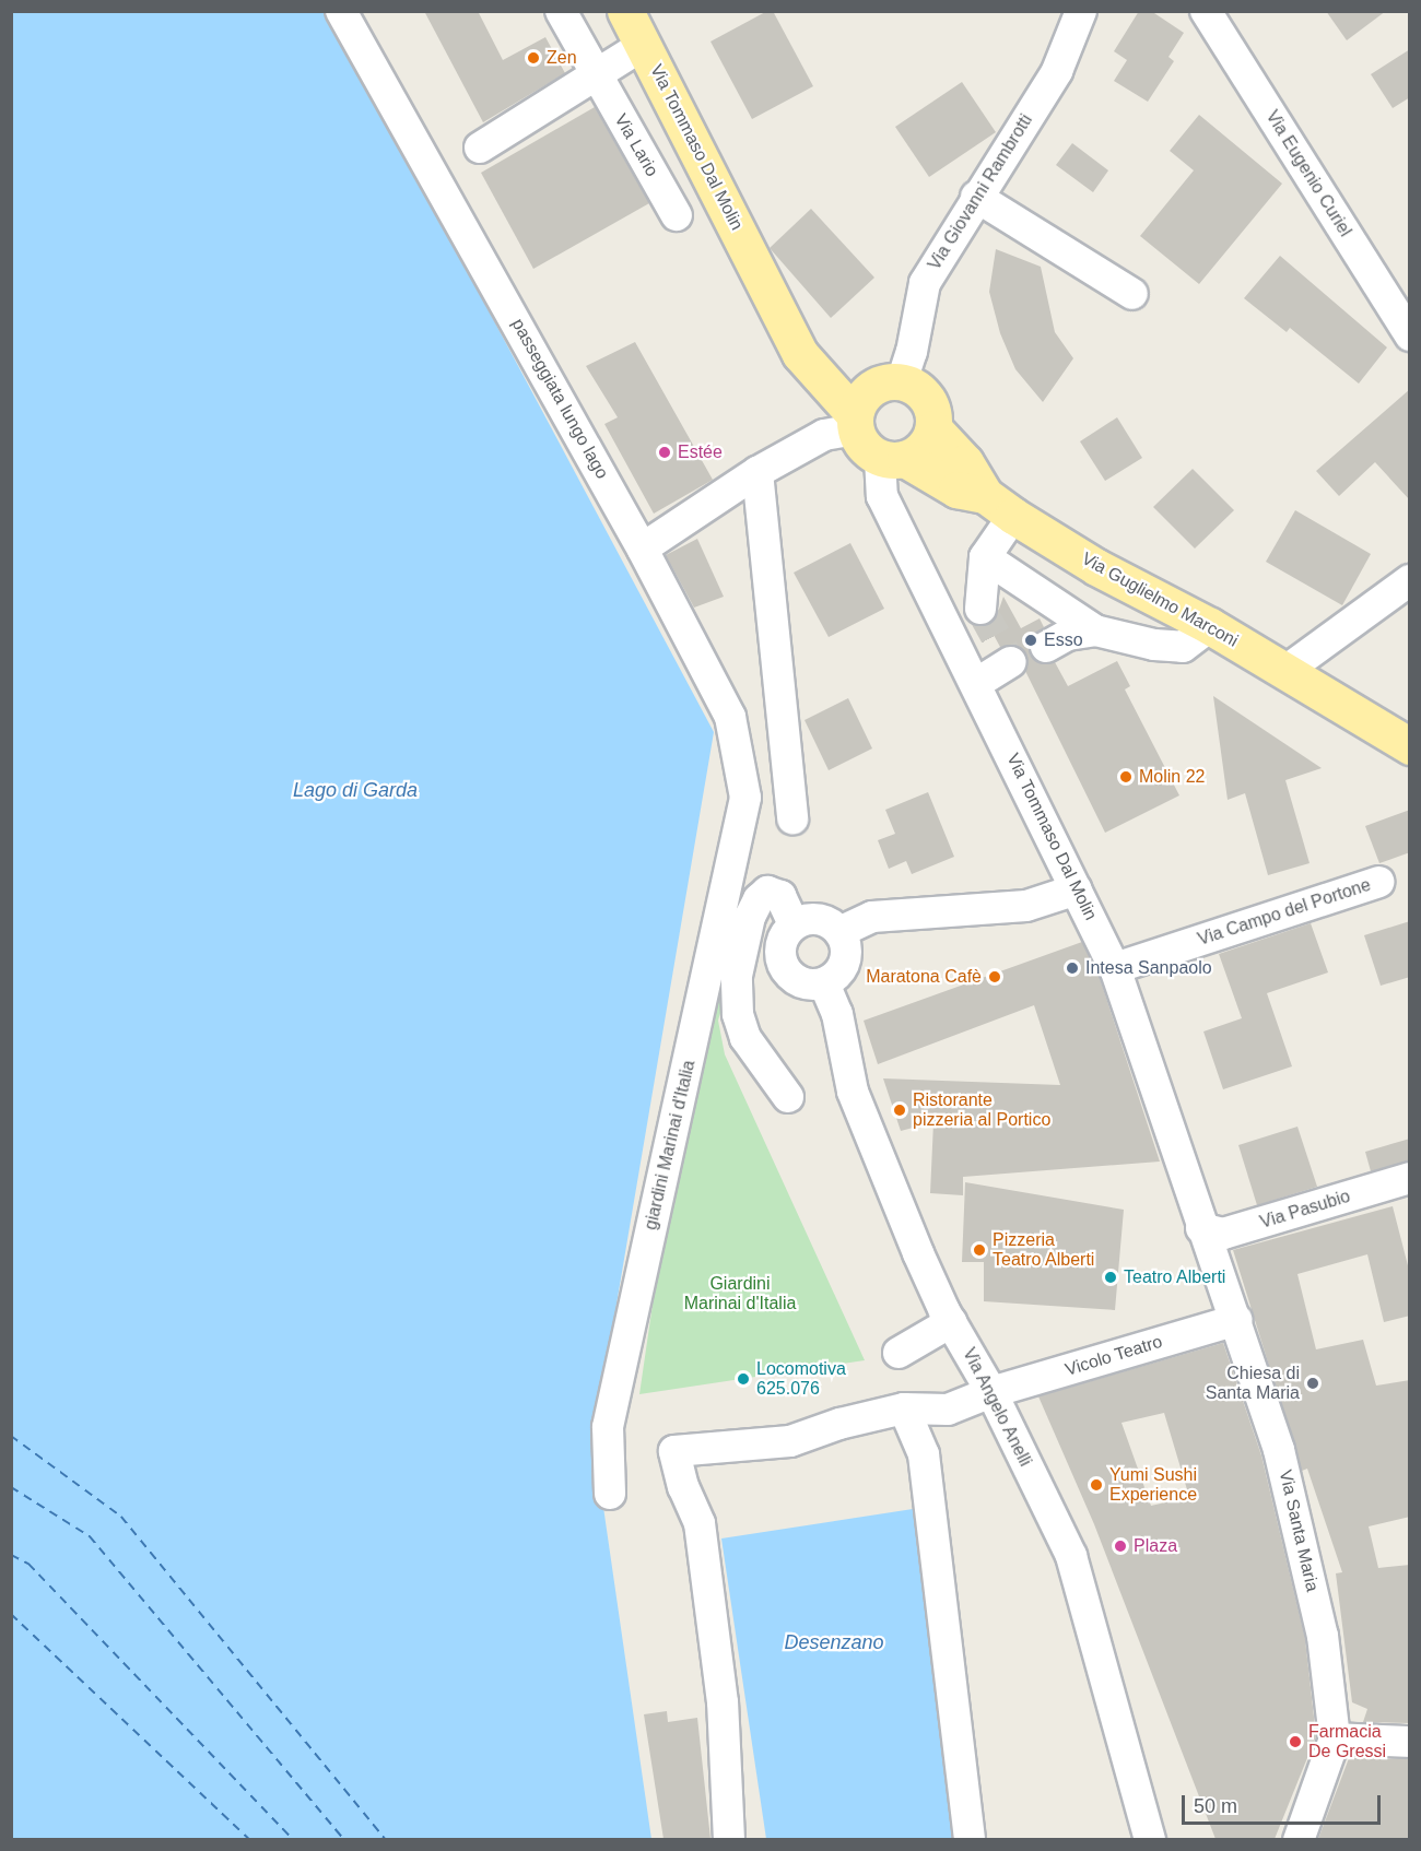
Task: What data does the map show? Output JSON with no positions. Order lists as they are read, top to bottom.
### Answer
{
  "streets": {
    "main road": ["Via Tommaso Dal Molin", "Via Guglielmo Marconi"],
    "street": [
      "Via Lario",
      "Via Eugenio Curiel",
      "Via Giovanni Rambrotti",
      "passeggiata lungo lago",
      "Via Campo del Portone",
      "giardini Marinai d'Italia",
      "Via Pasubio",
      "Vicolo Teatro",
      "Via Angelo Anelli",
      "Via Santa Maria"
    ]
  },
  "crossings": [
    ["Via Tommaso Dal Molin", "Via Giovanni Rambrotti"],
    ["Via Tommaso Dal Molin", "Via Guglielmo Marconi"],
    ["Via Tommaso Dal Molin", "Via Campo del Portone"],
    ["Via Tommaso Dal Molin", "Via Pasubio"],
    ["Via Tommaso Dal Molin", "Via Santa Maria"],
    ["Via Giovanni Rambrotti", "Via Guglielmo Marconi"],
    ["passeggiata lungo lago", "giardini Marinai d'Italia"],
    ["Via Pasubio", "Via Santa Maria"],
    ["Vicolo Teatro", "Via Angelo Anelli"],
    ["Vicolo Teatro", "Via Santa Maria"]
  ],
  "water": ["Lago di Garda", "Desenzano"],
  "parks": ["Giardini Marinai d'Italia"],
  "places": [
    "Zen",
    "Estée",
    "Esso",
    "Molin 22",
    "Intesa Sanpaolo",
    "Maratona Cafè",
    "Ristorante pizzeria al Portico",
    "Pizzeria Teatro Alberti",
    "Teatro Alberti",
    "Locomotiva 625.076",
    "Chiesa di Santa Maria",
    "Yumi Sushi Experience",
    "Plaza",
    "Farmacia De Gressi"
  ],
  "scale_bar": "50 m"
}
